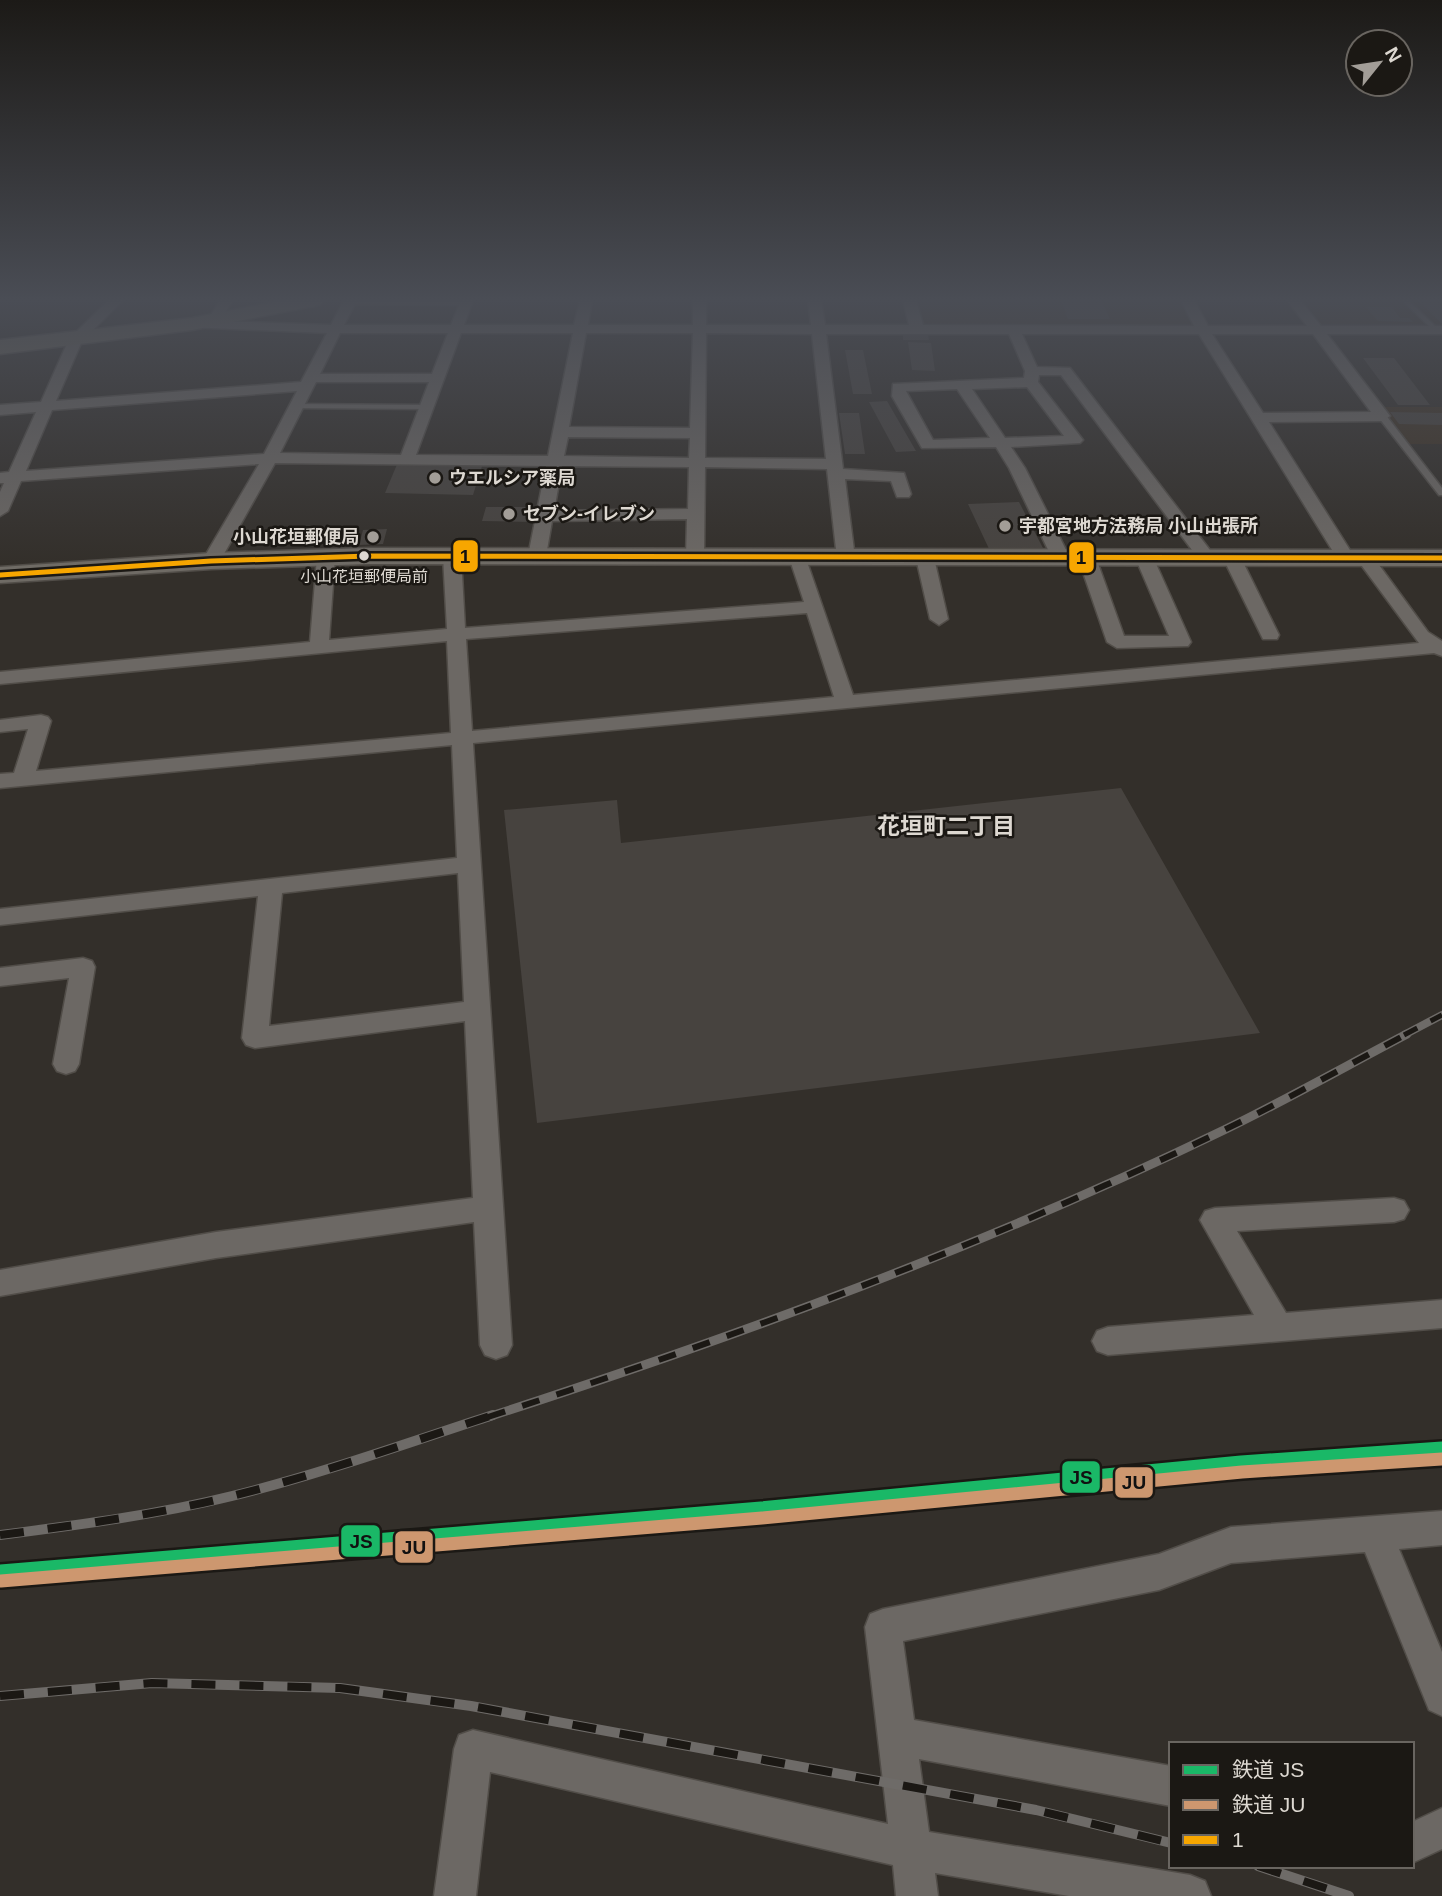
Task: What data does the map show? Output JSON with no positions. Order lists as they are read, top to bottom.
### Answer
{
  "districts": ["花垣町二丁目"],
  "places": [
    "ウエルシア薬局",
    "セブン-イレブン",
    "宇都宮地方法務局 小山出張所",
    "小山花垣郵便局",
    "小山花垣郵便局前"
  ],
  "lines": ["transit line 1", "rail line JS", "rail line JU"],
  "legend": ["鉄道 JS", "鉄道 JU", "1"],
  "north": "top right"
}
